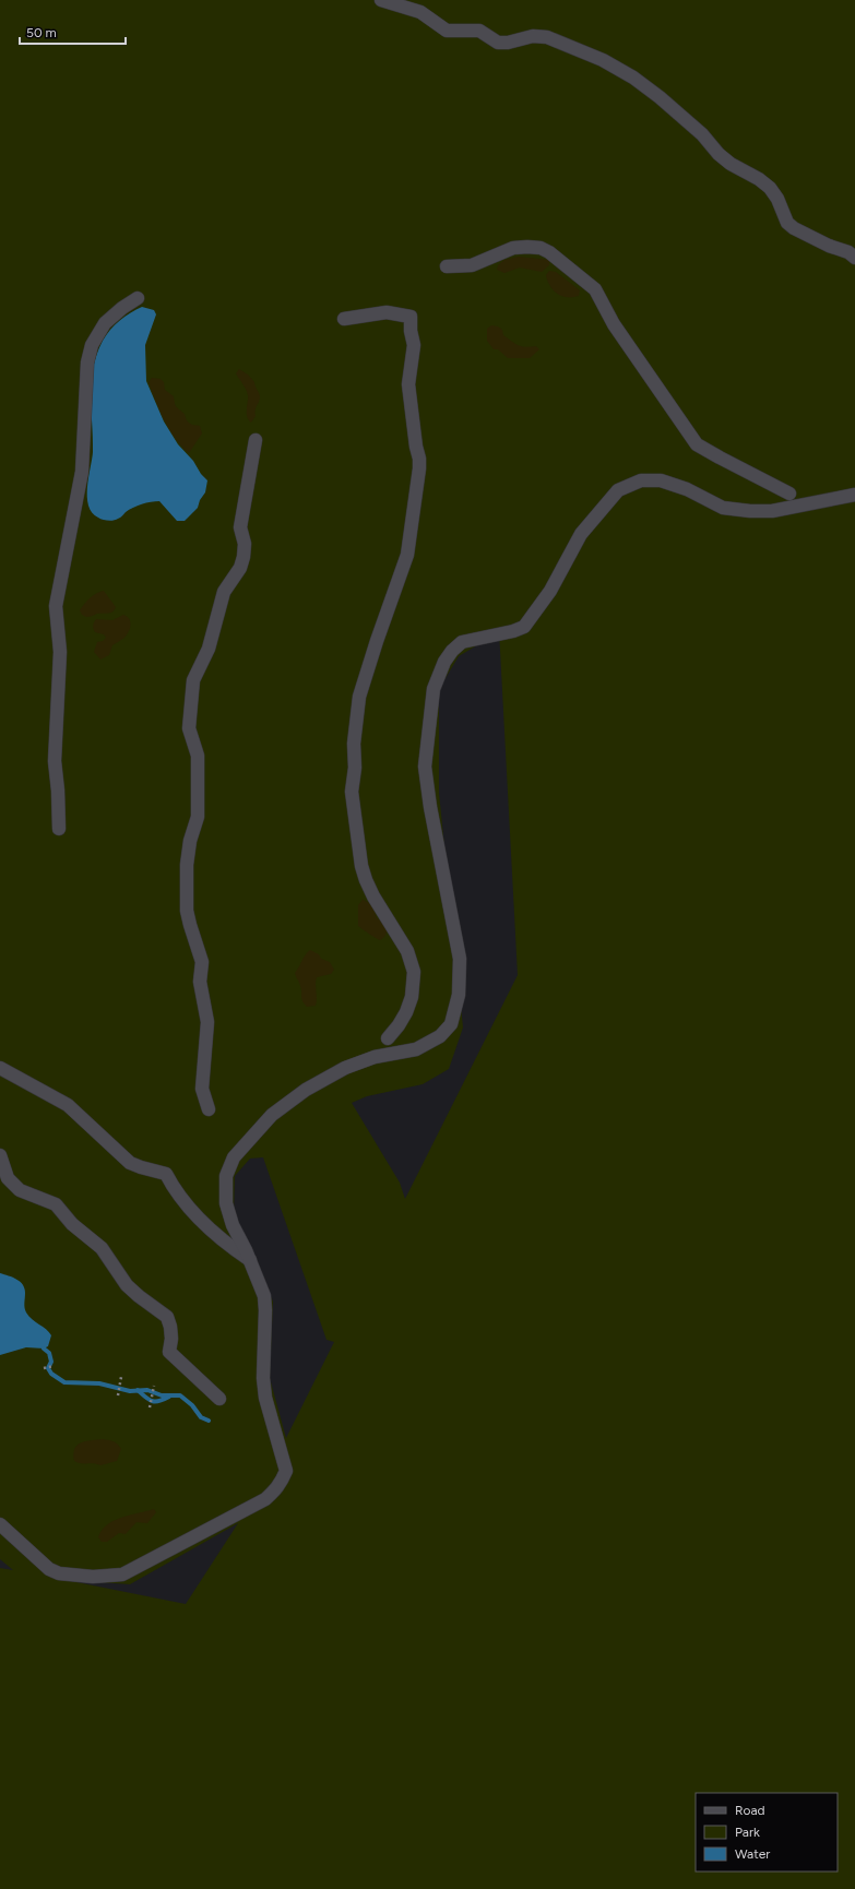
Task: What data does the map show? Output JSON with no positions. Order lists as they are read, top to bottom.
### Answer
{
  "legend": ["Road", "Park", "Water"],
  "scale_bar": "50 m"
}
